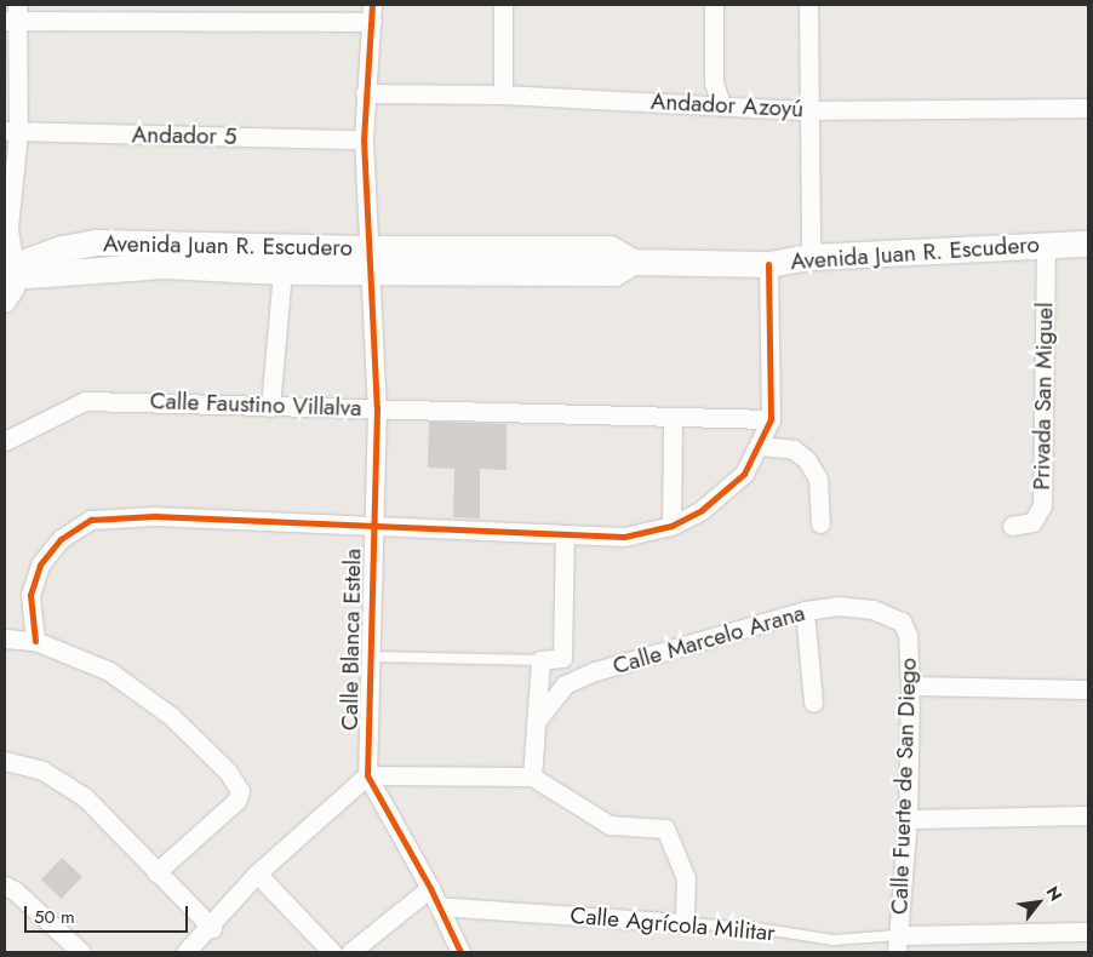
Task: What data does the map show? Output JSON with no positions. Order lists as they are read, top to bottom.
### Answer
{
  "streets": {
    "main road": ["Avenida Juan R. Escudero"],
    "street": [
      "Andador Azoyú",
      "Andador 5",
      "Privada San Miguel",
      "Calle Faustino Villalva",
      "Calle Blanca Estela",
      "Calle Marcelo Arana",
      "Calle Fuerte de San Diego",
      "Calle Agrícola Militar"
    ]
  },
  "crossings": [
    ["Andador Azoyú", "Calle Blanca Estela"],
    ["Andador 5", "Calle Blanca Estela"],
    ["Avenida Juan R. Escudero", "Privada San Miguel"],
    ["Avenida Juan R. Escudero", "Calle Blanca Estela"],
    ["Calle Faustino Villalva", "Calle Blanca Estela"],
    ["Calle Marcelo Arana", "Calle Fuerte de San Diego"],
    ["Calle Fuerte de San Diego", "Calle Agrícola Militar"]
  ],
  "scale_bar": "50 m",
  "north": "top right"
}
